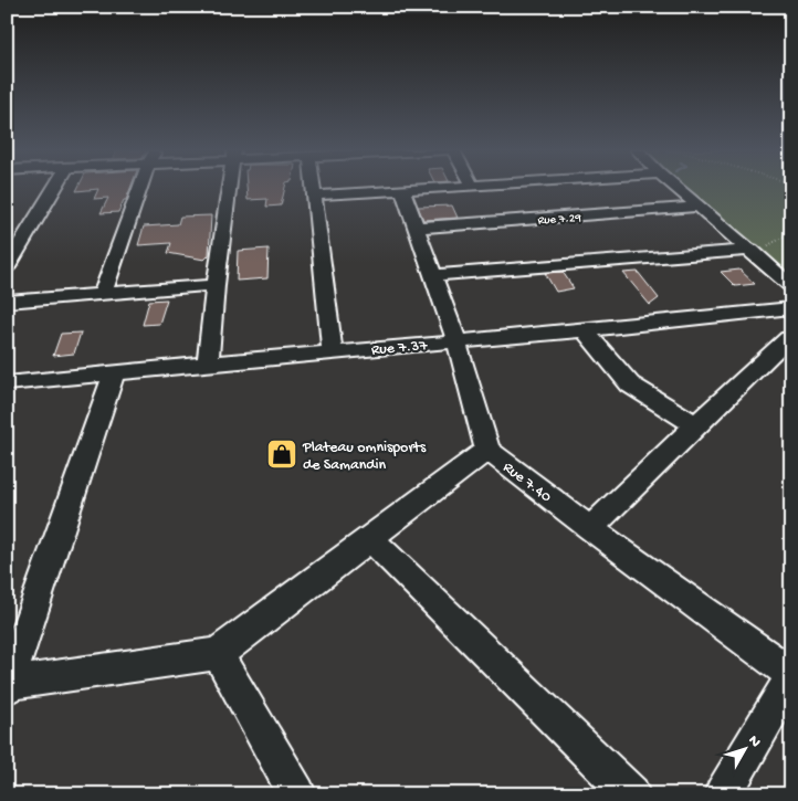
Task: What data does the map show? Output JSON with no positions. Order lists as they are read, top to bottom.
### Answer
{
  "streets": {
    "street": ["Rue 7.29", "Rue 7.37", "Rue 7.40"]
  },
  "places": {
    "shop": ["Plateau omnisports de Samandin"]
  },
  "north": "top right"
}
